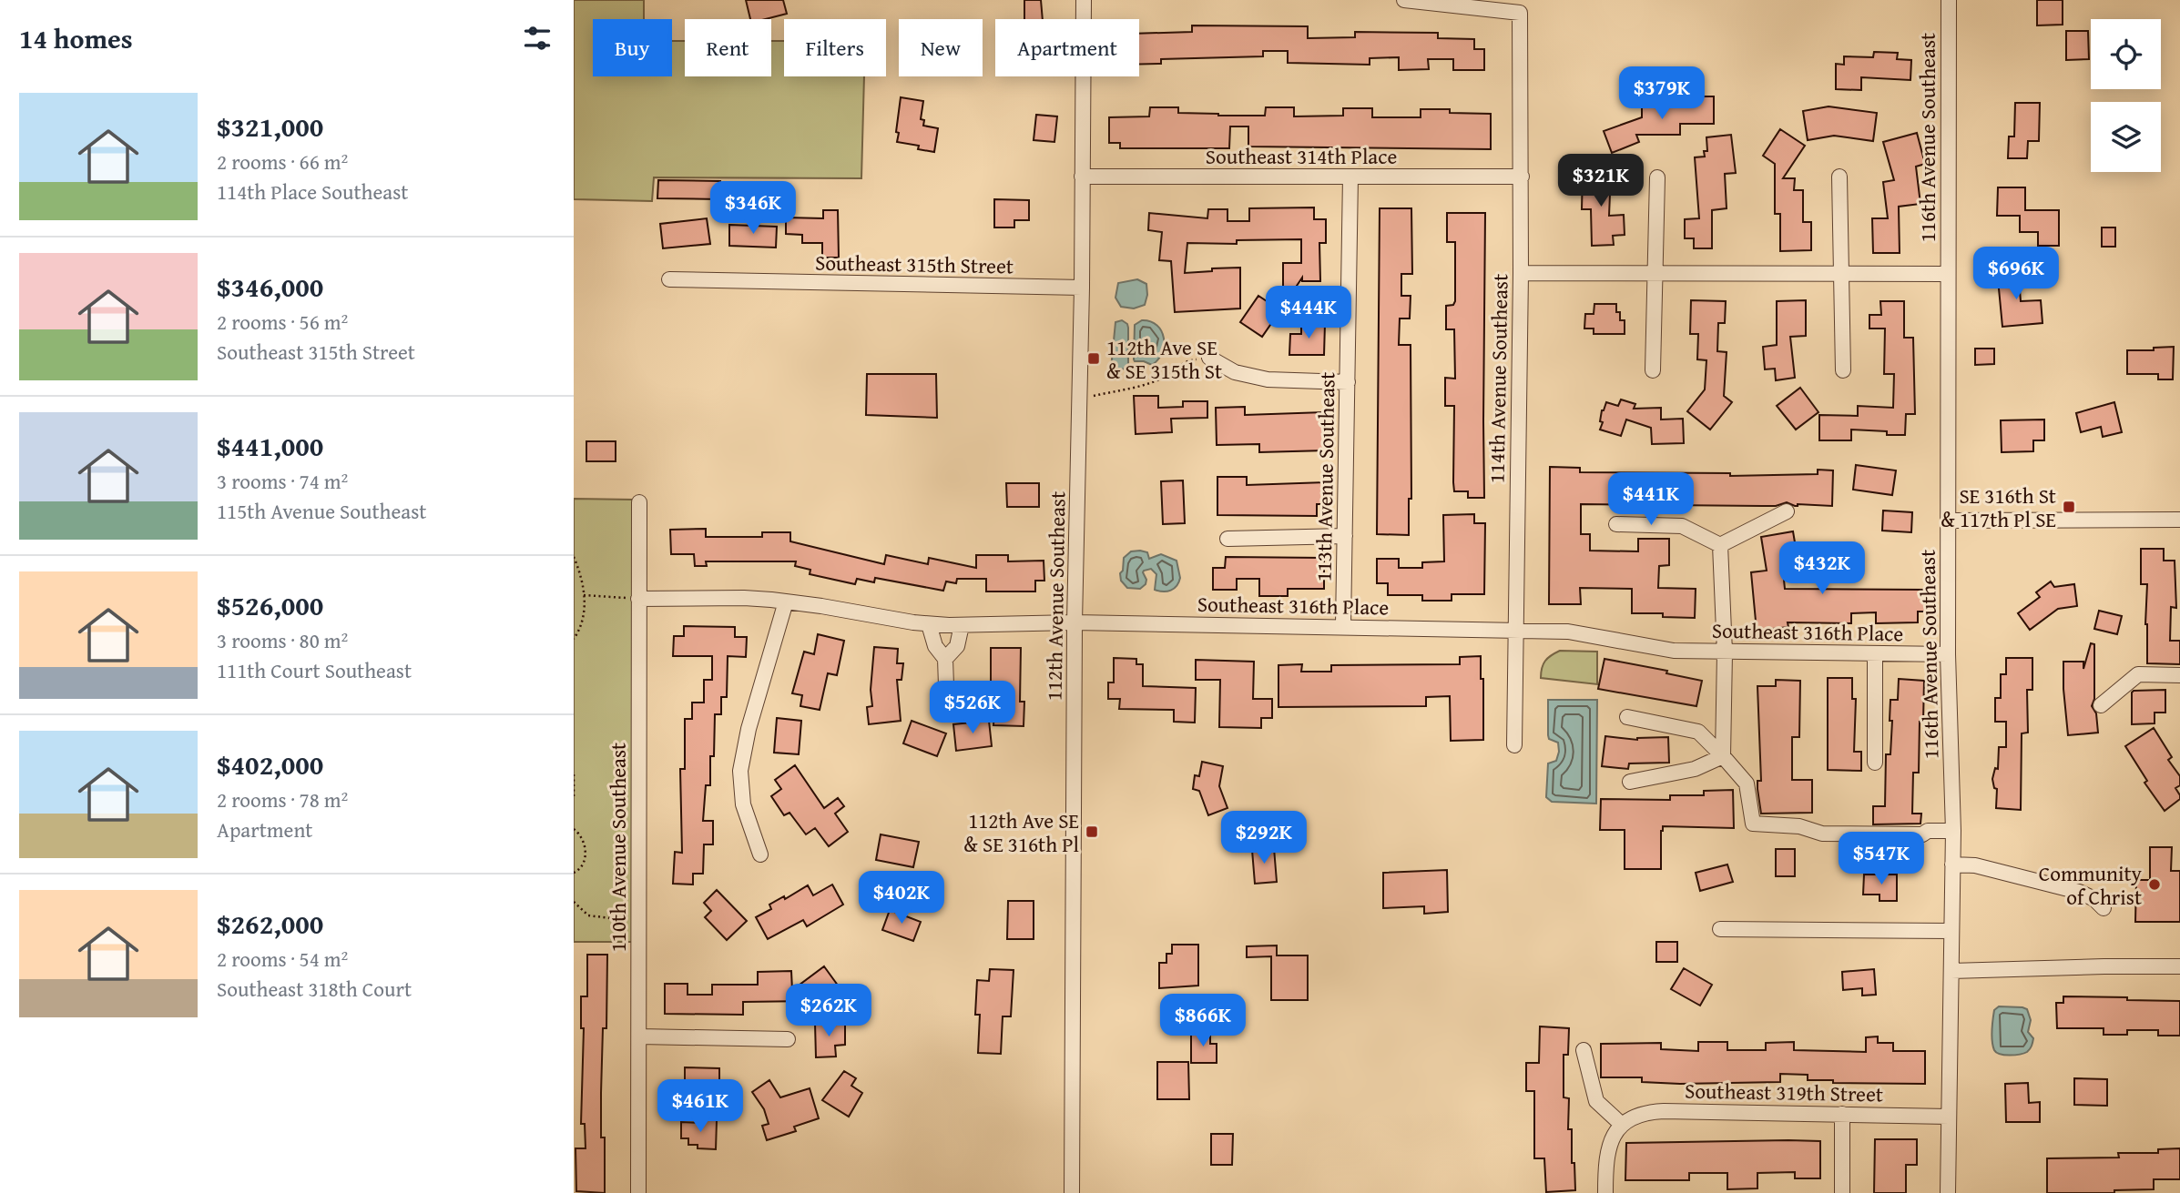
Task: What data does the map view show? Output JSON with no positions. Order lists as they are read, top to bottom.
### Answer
{
  "streets": {
    "street": [
      "116th Avenue Southeast",
      "Southeast 314th Place",
      "Southeast 315th Street",
      "114th Avenue Southeast",
      "113th Avenue Southeast",
      "112th Avenue Southeast",
      "Southeast 316th Place",
      "110th Avenue Southeast",
      "Southeast 319th Street"
    ]
  },
  "crossings": [
    ["116th Avenue Southeast", "Southeast 316th Place"],
    ["116th Avenue Southeast", "Southeast 319th Street"],
    ["Southeast 314th Place", "114th Avenue Southeast"],
    ["Southeast 314th Place", "113th Avenue Southeast"],
    ["Southeast 314th Place", "112th Avenue Southeast"],
    ["Southeast 315th Street", "112th Avenue Southeast"],
    ["114th Avenue Southeast", "Southeast 316th Place"],
    ["113th Avenue Southeast", "Southeast 316th Place"],
    ["112th Avenue Southeast", "Southeast 316th Place"],
    ["Southeast 316th Place", "110th Avenue Southeast"]
  ],
  "places": {
    "transit": ["112th Ave SE & SE 315th St", "SE 316th St & 117th Pl SE", "112th Ave SE & SE 316th Pl"],
    "other": ["Community of Christ"]
  },
  "page": {
    "heading": "14 homes",
    "chip": [
      "Buy",
      "Rent",
      "Filters",
      "New",
      "Apartment"
    ],
    "price": [
      "$379K",
      "$321K",
      "$346K",
      "$696K",
      "$444K",
      "$441K",
      "$432K",
      "$526K",
      "$292K",
      "$547K",
      "$402K",
      "$262K",
      "$866K",
      "$461K"
    ],
    "list": [
      {
        "name": "$321,000",
        "note": "2 rooms · 66 m² · 114th Place Southeast"
      },
      {
        "name": "$346,000",
        "note": "2 rooms · 56 m² · Southeast 315th Street"
      },
      {
        "name": "$441,000",
        "note": "3 rooms · 74 m² · 115th Avenue Southeast"
      },
      {
        "name": "$526,000",
        "note": "3 rooms · 80 m² · 111th Court Southeast"
      },
      {
        "name": "$402,000",
        "note": "2 rooms · 78 m² · Apartment"
      },
      {
        "name": "$262,000",
        "note": "2 rooms · 54 m² · Southeast 318th Court"
      }
    ]
  }
}
